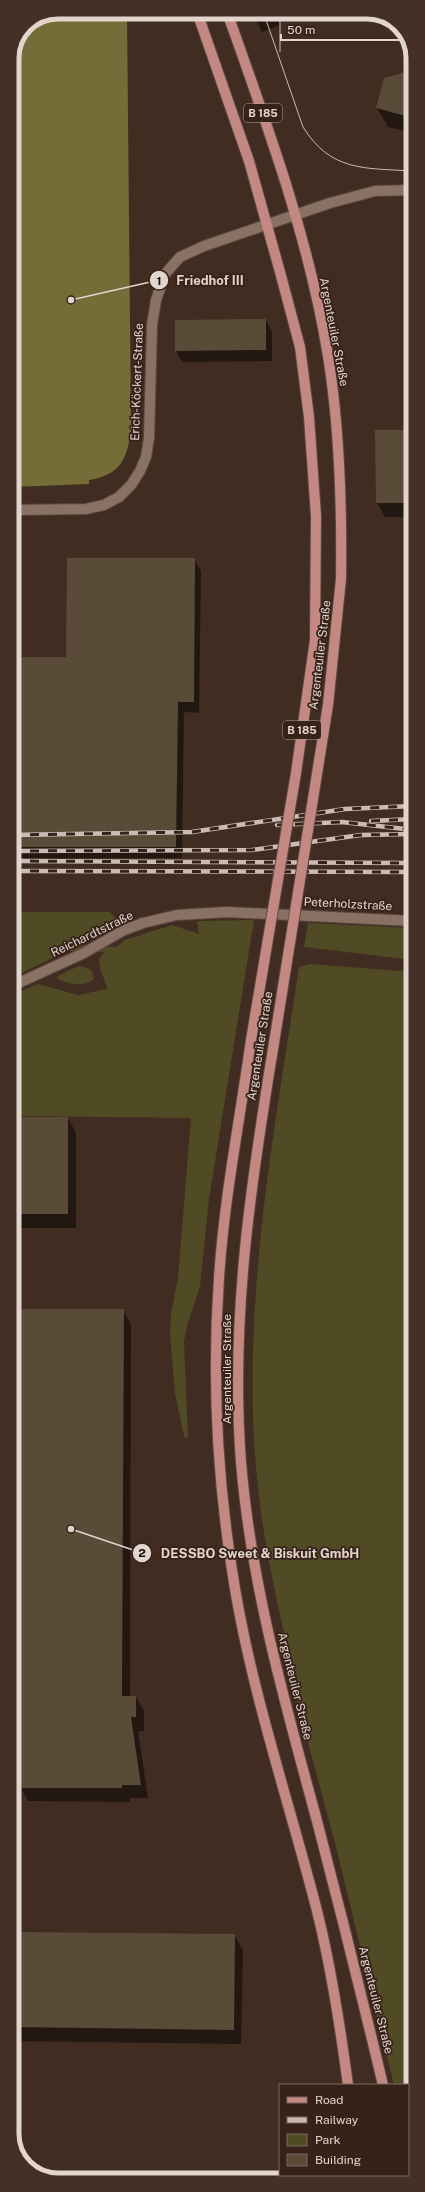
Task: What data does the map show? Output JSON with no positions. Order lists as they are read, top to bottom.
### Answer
{
  "streets": {
    "main road": ["B 185", "Argenteuiler Straße"],
    "street": ["Erich-Köckert-Straße", "Peterholzstraße", "Reichardtstraße"]
  },
  "crossings": [
    ["Argenteuiler Straße", "Erich-Köckert-Straße"],
    ["Peterholzstraße", "Reichardtstraße"]
  ],
  "places": ["Friedhof III", "DESSBO Sweet & Biskuit GmbH"],
  "legend": [
    "Road",
    "Railway",
    "Park",
    "Building"
  ],
  "scale_bar": "50 m"
}
